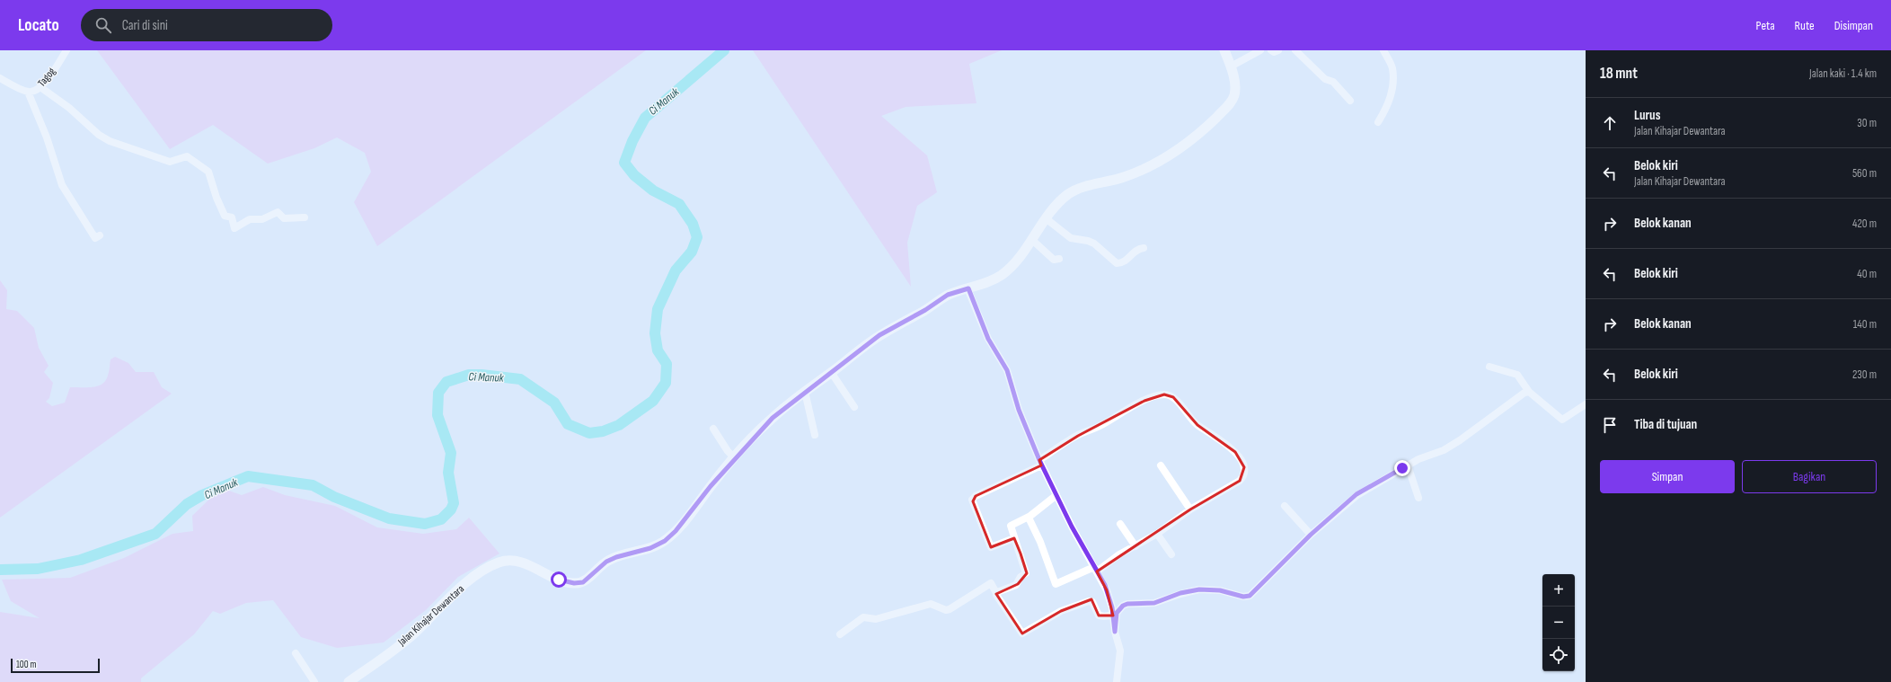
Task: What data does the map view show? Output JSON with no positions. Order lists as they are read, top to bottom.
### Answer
{
  "streets": {
    "main road": ["Jalan Kihajar Dewantara"],
    "street": ["Tagog"]
  },
  "water": ["Ci Manuk"],
  "scale_bar": "100 m",
  "page": {
    "header": "Locato",
    "search": "Cari di sini",
    "nav": ["Peta", "Rute", "Disimpan"],
    "heading": ["18 mnt", "Jalan kaki · 1.4 km"],
    "list": [
      ["Lurus", "Jalan Kihajar Dewantara", "30 m"],
      ["Belok kiri", "Jalan Kihajar Dewantara", "560 m"],
      ["Belok kanan", "420 m"],
      ["Belok kiri", "40 m"],
      ["Belok kanan", "140 m"],
      ["Belok kiri", "230 m"],
      "Tiba di tujuan"
    ],
    "buttons": ["Simpan", "Bagikan"],
    "map_buttons": ["+", "−"],
    "scale": "100 m"
  }
}
